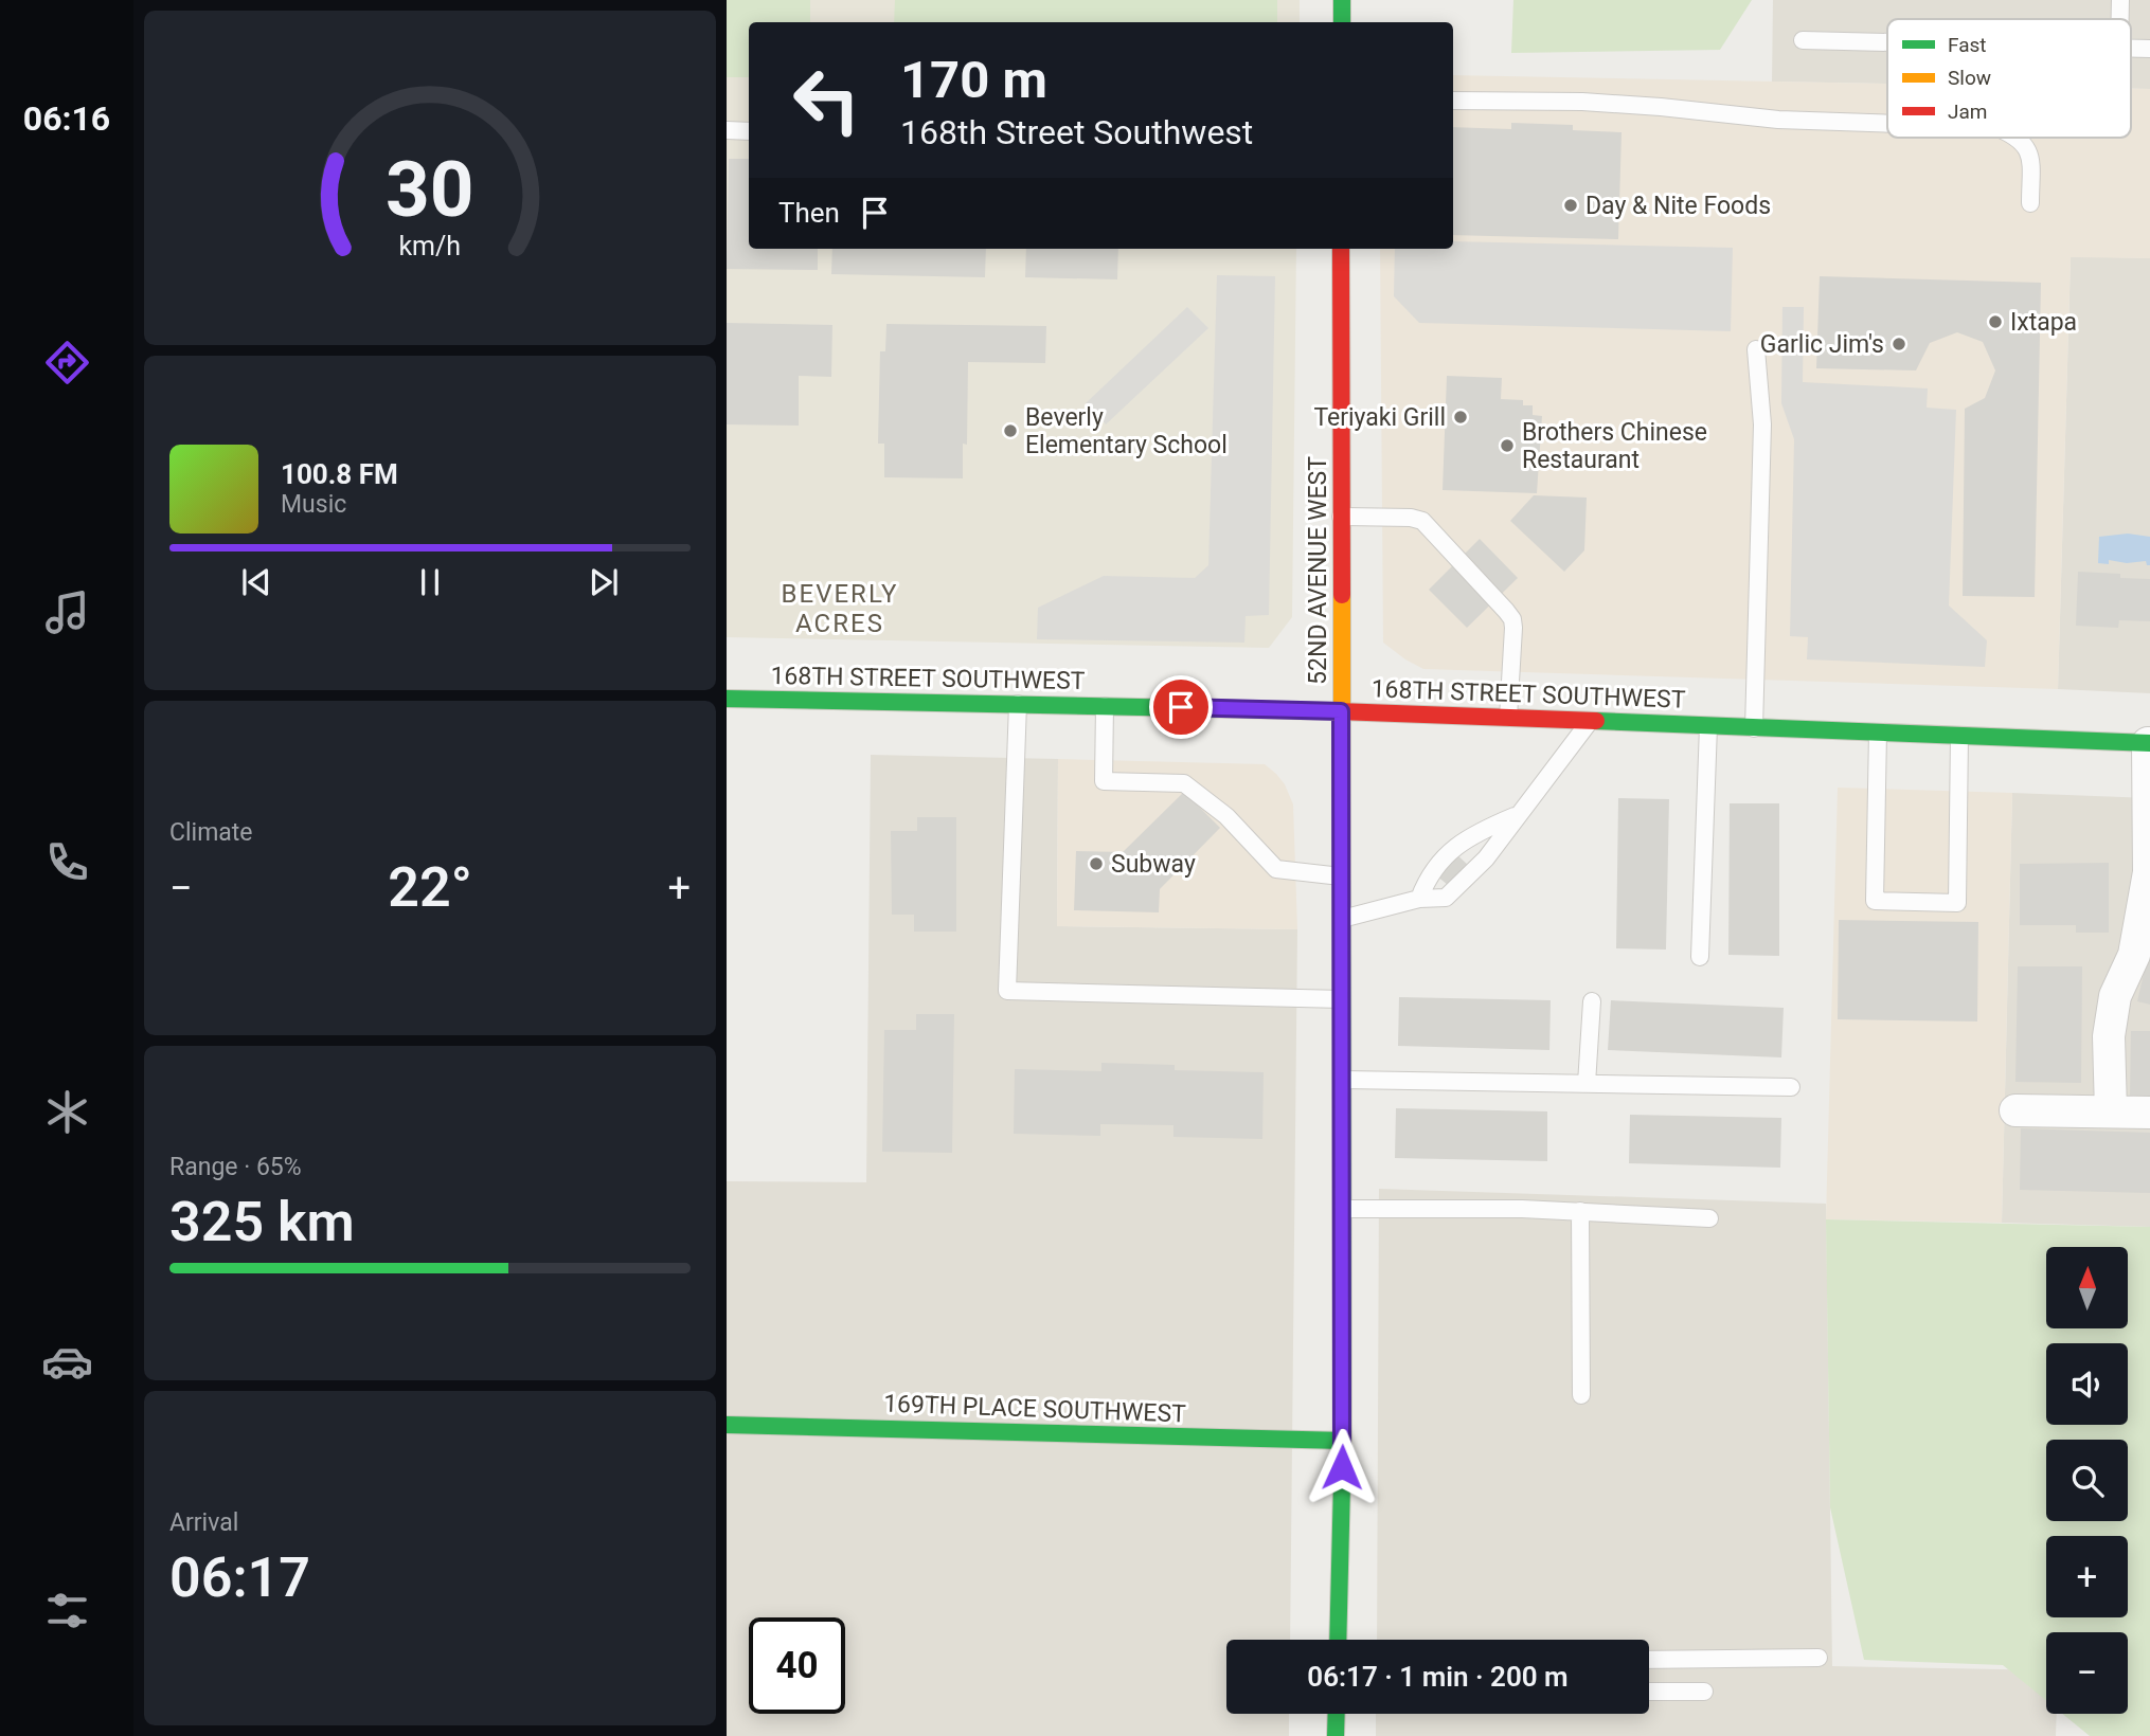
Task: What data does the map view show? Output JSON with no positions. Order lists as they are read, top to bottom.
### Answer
{
  "streets": {
    "street": ["52ND AVENUE WEST", "168TH STREET SOUTHWEST", "169TH PLACE SOUTHWEST"]
  },
  "crossings": [
    ["52ND AVENUE WEST", "168TH STREET SOUTHWEST"],
    ["52ND AVENUE WEST", "169TH PLACE SOUTHWEST"]
  ],
  "districts": ["BEVERLY ACRES"],
  "places": [
    "Day & Nite Foods",
    "Ixtapa",
    "Garlic Jim's",
    "Teriyaki Grill",
    "Beverly Elementary School",
    "Brothers Chinese Restaurant",
    "Subway"
  ],
  "legend": ["Fast", "Slow", "Jam"],
  "north": "top",
  "page": {
    "tabs": "06:16",
    "turn": ["170 m", "168th Street Southwest"],
    "then": "Then",
    "song": ["100.8 FM", "Music"],
    "tile": [
      "Climate",
      ["Range · 65%", "325 km"],
      ["Arrival", "06:17"]
    ],
    "heat": ["−", "22°", "+"],
    "map_buttons": ["+", "−"],
    "limit": "40",
    "trip": "06:17 · 1 min · 200 m",
    "gauge": ["30", "km/h"]
  }
}
